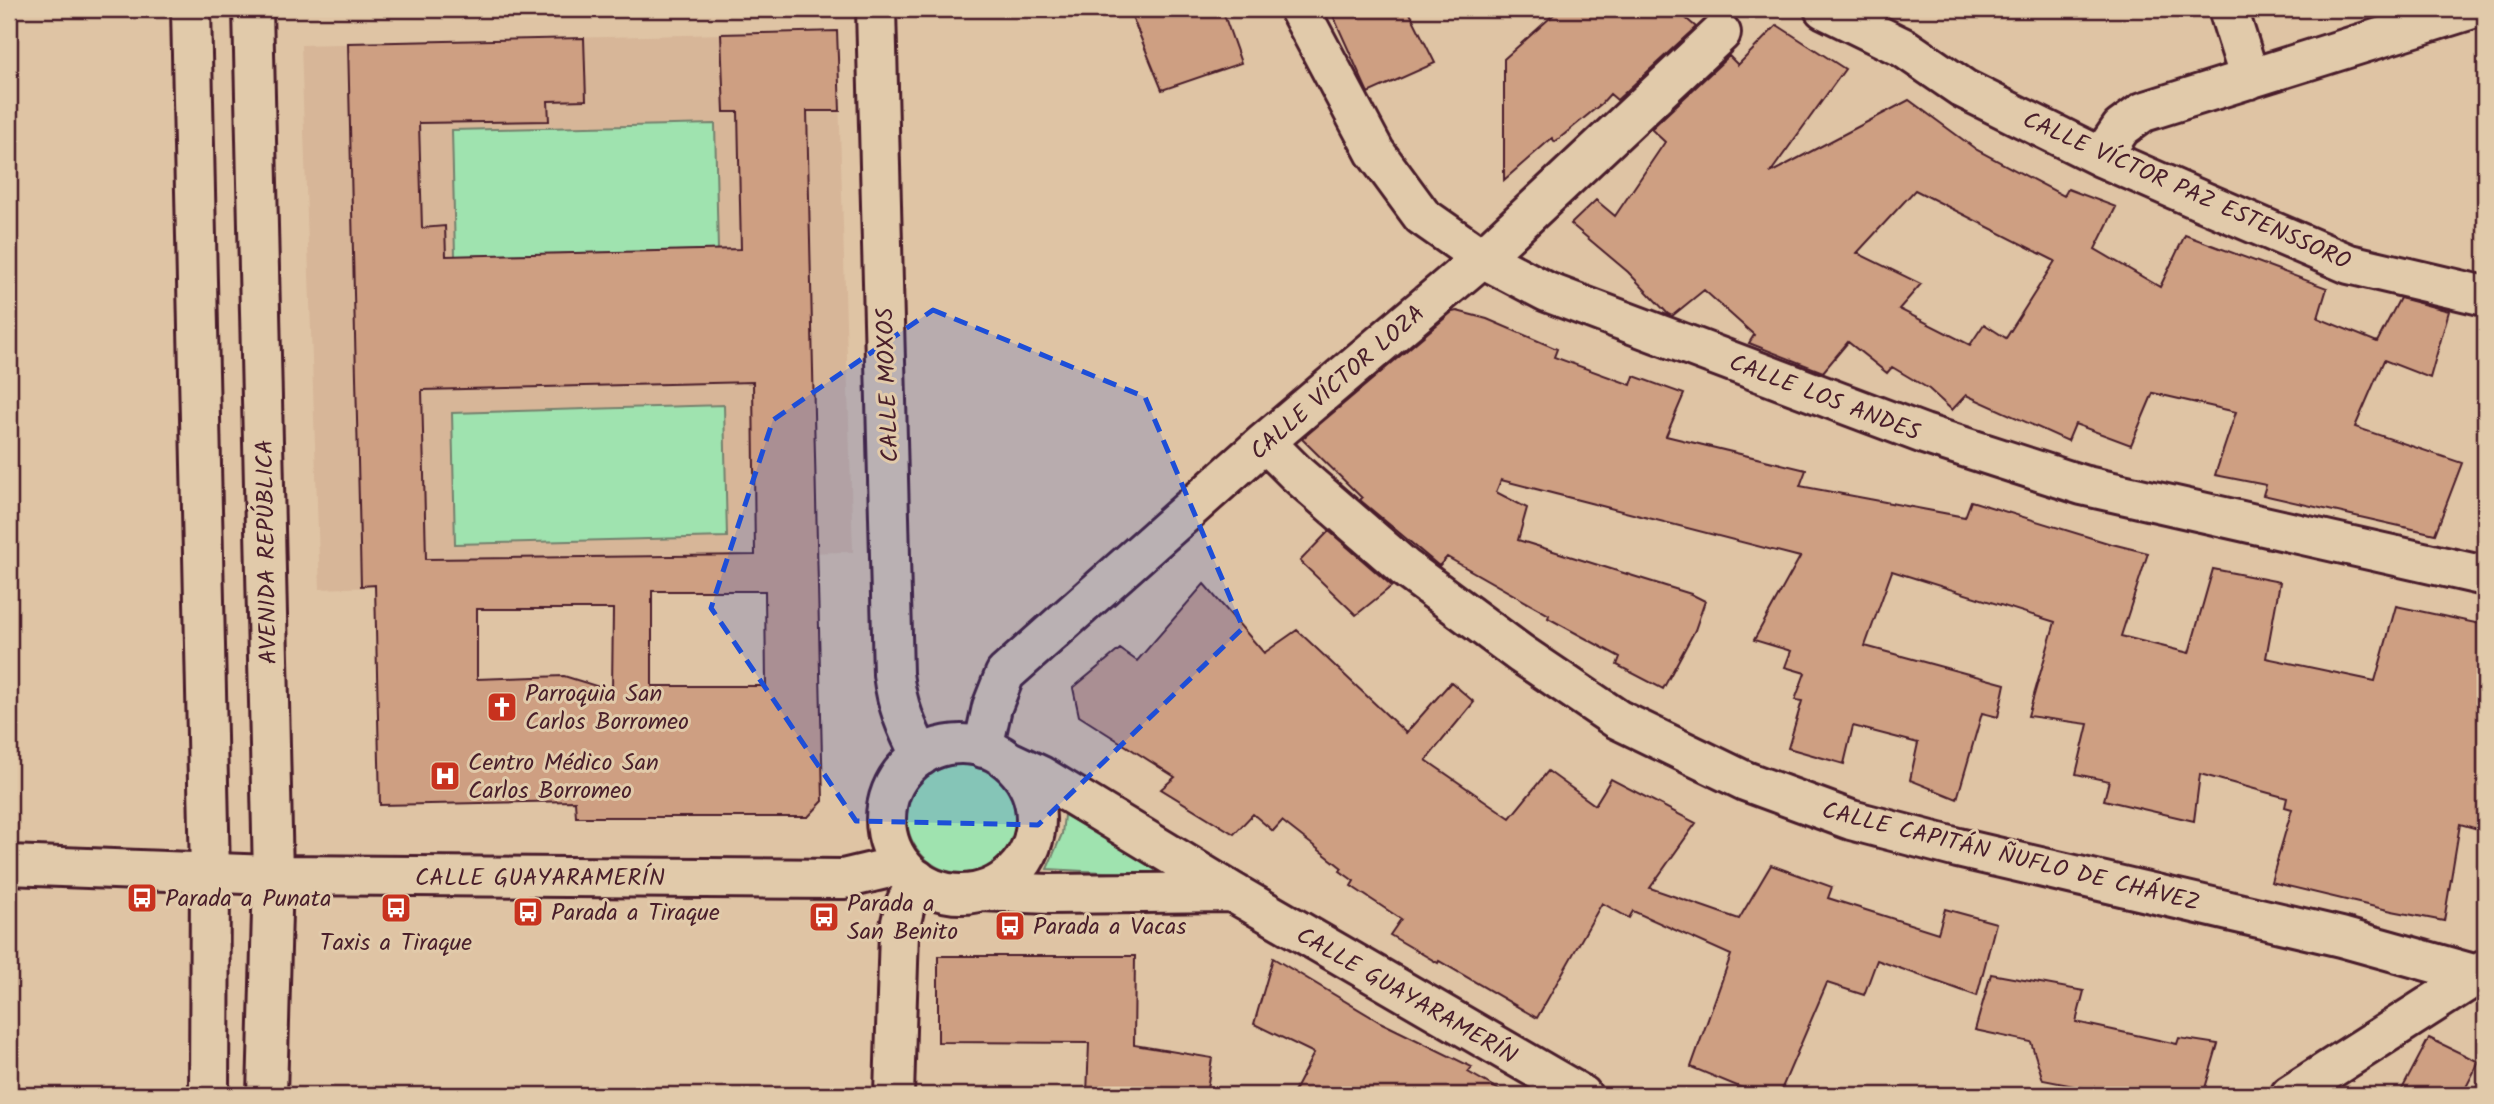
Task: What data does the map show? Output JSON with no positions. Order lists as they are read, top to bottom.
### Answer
{
  "streets": {
    "street": [
      "CALLE VÍCTOR PAZ ESTENSSORO",
      "CALLE VÍCTOR LOZA",
      "CALLE MOXOS",
      "CALLE LOS ANDES",
      "AVENIDA REPÚBLICA",
      "CALLE CAPITÁN ÑUFLO DE CHÁVEZ",
      "CALLE GUAYARAMERÍN"
    ]
  },
  "crossings": [
    ["CALLE VÍCTOR LOZA", "CALLE MOXOS"],
    ["CALLE VÍCTOR LOZA", "CALLE LOS ANDES"],
    ["CALLE VÍCTOR LOZA", "CALLE CAPITÁN ÑUFLO DE CHÁVEZ"],
    ["CALLE VÍCTOR LOZA", "CALLE GUAYARAMERÍN"],
    ["CALLE MOXOS", "CALLE GUAYARAMERÍN"],
    ["AVENIDA REPÚBLICA", "CALLE GUAYARAMERÍN"]
  ],
  "places": {
    "church": ["Parroquia San Carlos Borromeo"],
    "hospital": ["Centro Médico San Carlos Borromeo"],
    "bus stop": [
      "Parada a Punata",
      "Taxis a Tiraque",
      "Parada a Tiraque",
      "Parada a San Benito",
      "Parada a Vacas"
    ]
  }
}
